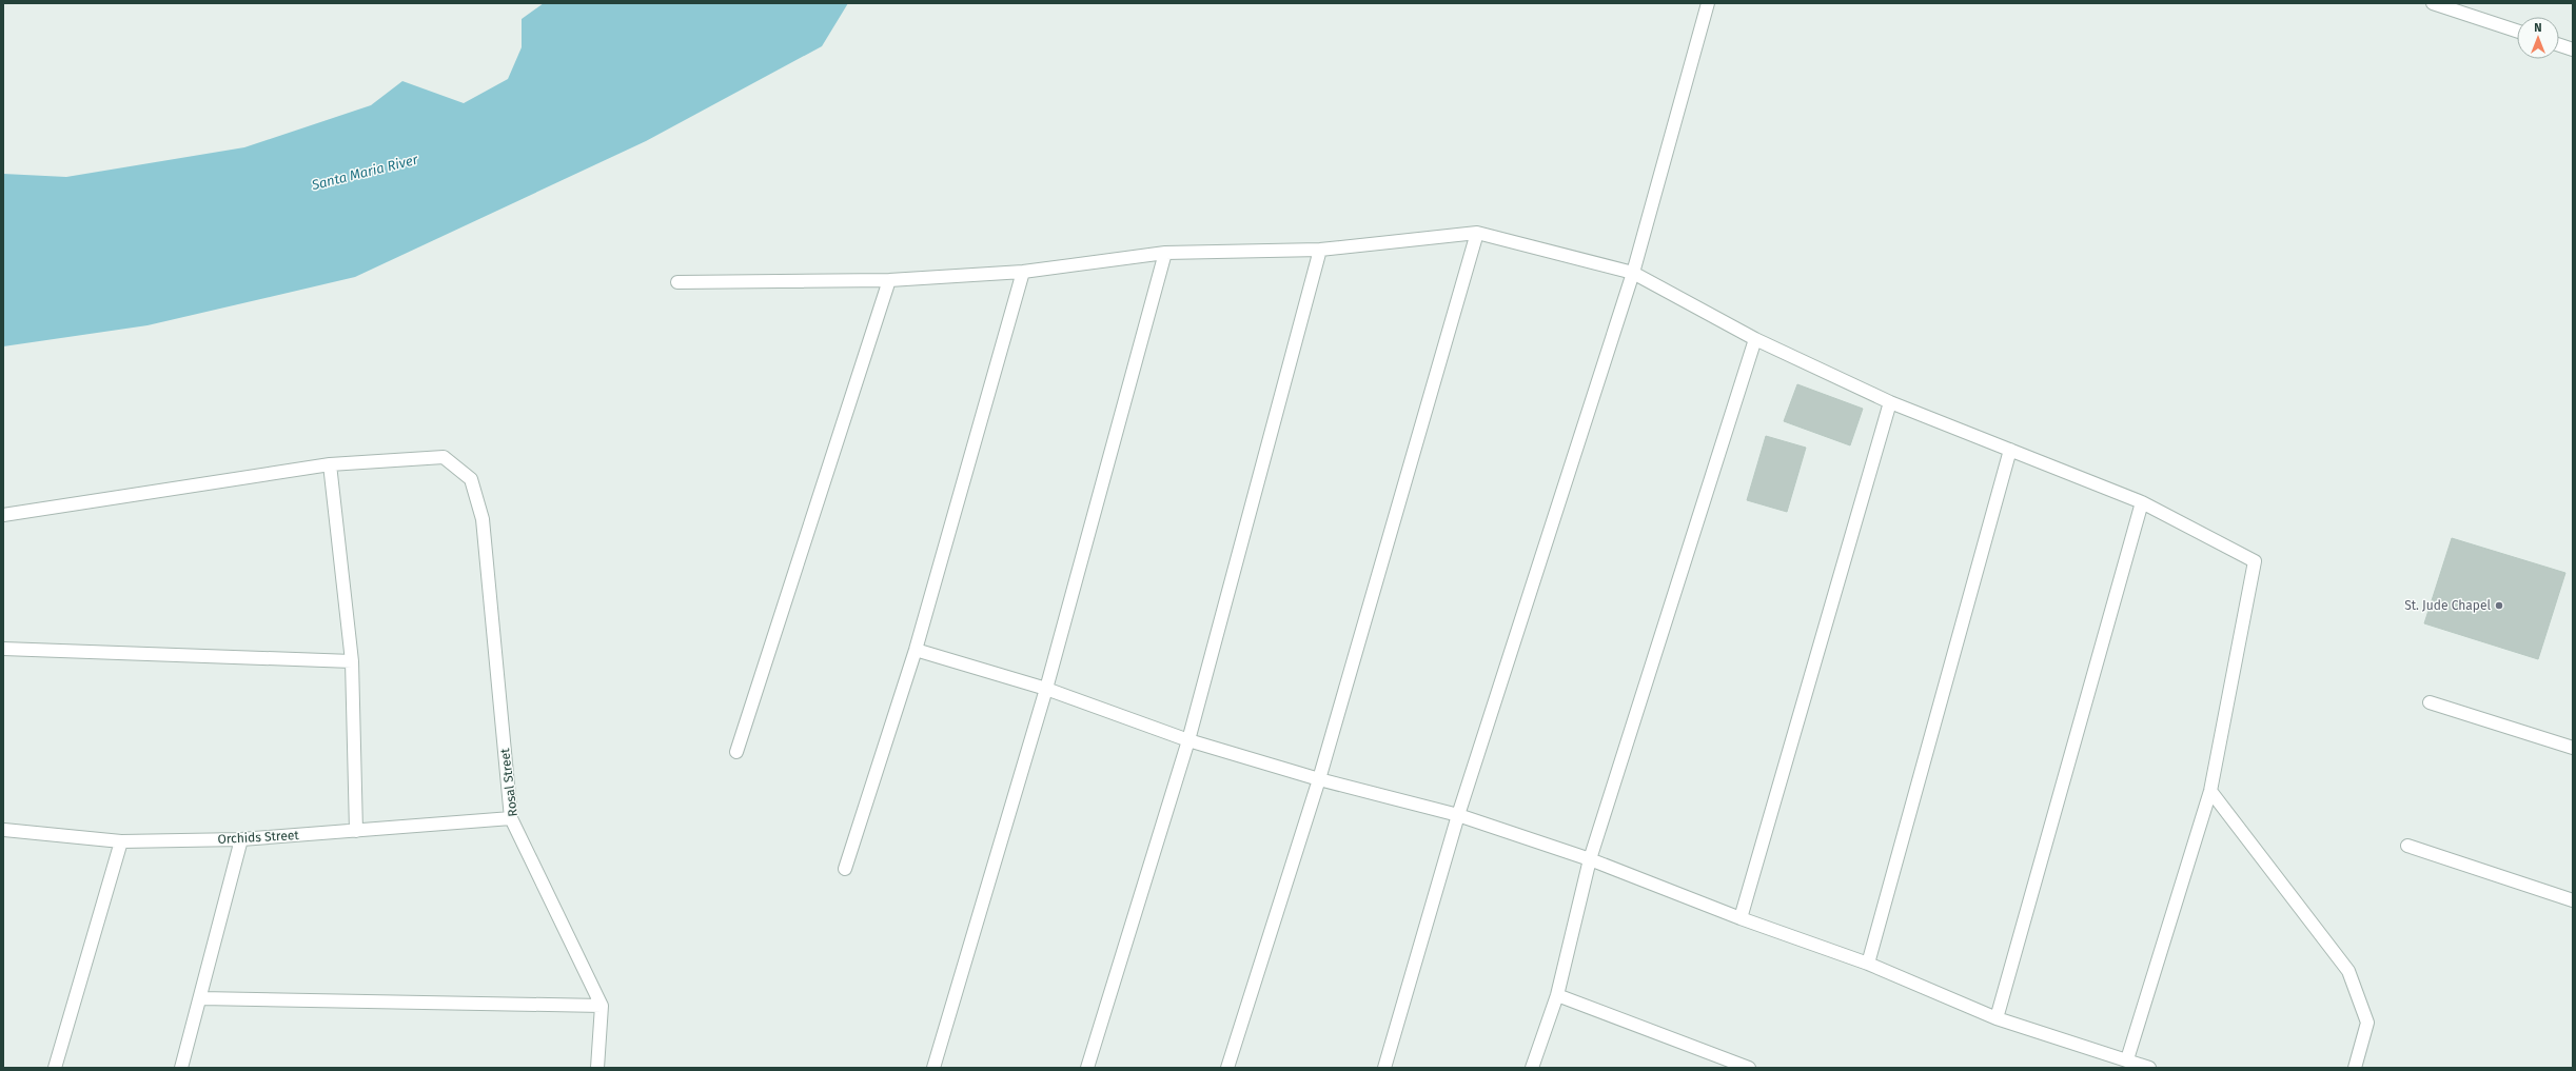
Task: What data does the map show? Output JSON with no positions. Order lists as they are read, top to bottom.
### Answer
{
  "streets": {
    "street": ["Rosal Street", "Orchids Street"]
  },
  "crossings": [
    ["Rosal Street", "Orchids Street"]
  ],
  "water": ["Santa Maria River"],
  "places": ["St. Jude Chapel"],
  "north": "top"
}
